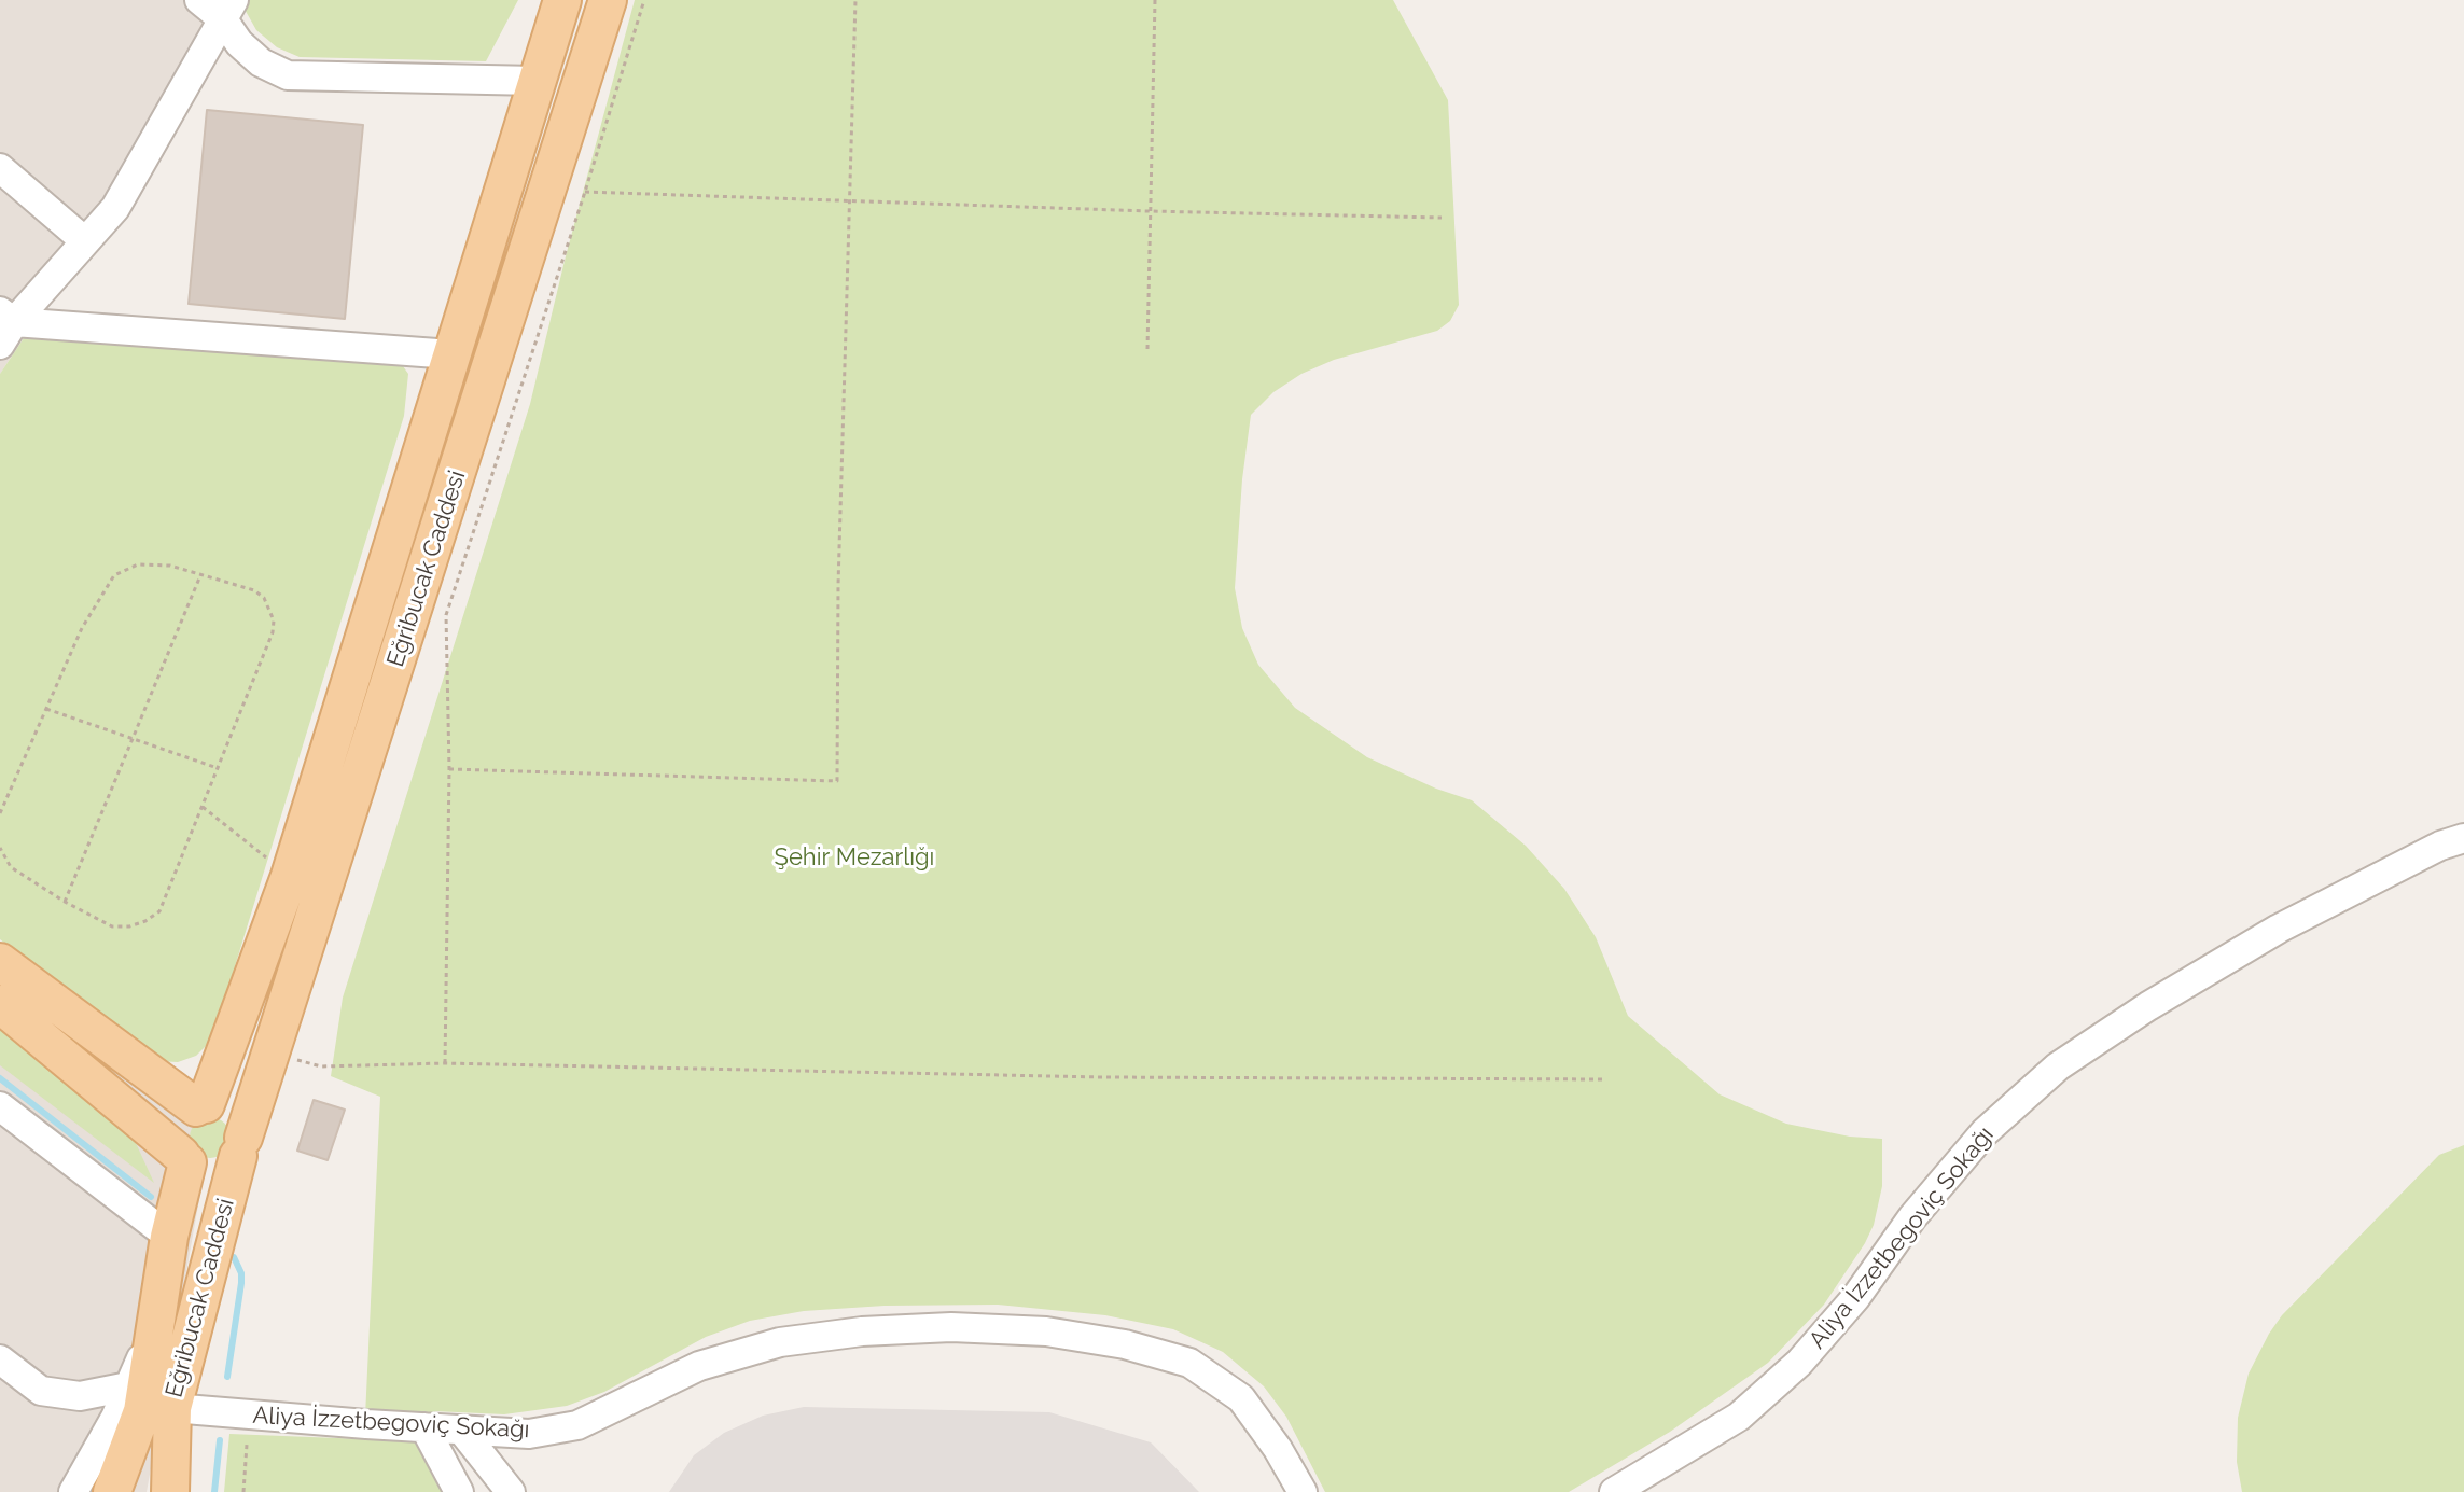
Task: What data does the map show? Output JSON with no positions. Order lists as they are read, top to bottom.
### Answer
{
  "streets": {
    "main road": ["Eğribucak Caddesi"],
    "street": ["Aliya İzzetbegoviç Sokağı"]
  },
  "crossings": [
    ["Eğribucak Caddesi", "Aliya İzzetbegoviç Sokağı"]
  ],
  "parks": ["Şehir Mezarlığı"]
}
